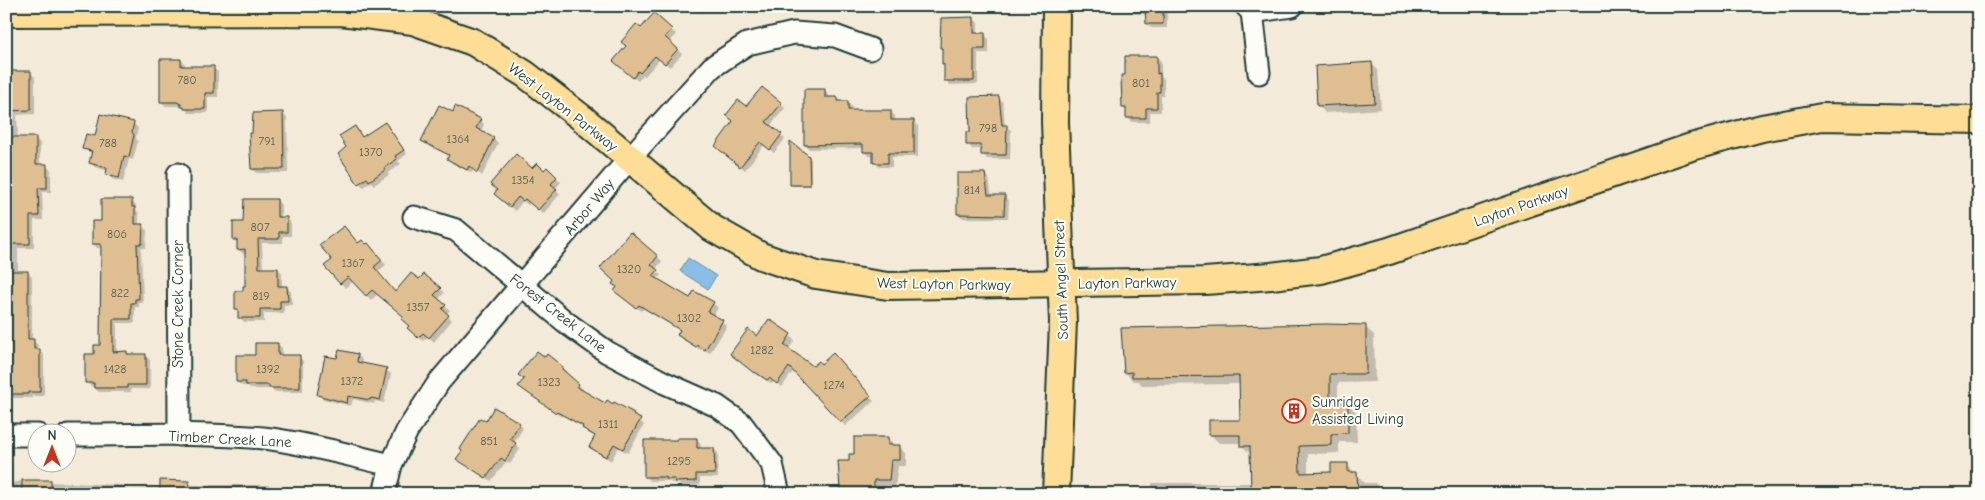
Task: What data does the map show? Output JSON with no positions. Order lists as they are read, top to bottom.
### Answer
{
  "streets": {
    "main road": ["West Layton Parkway", "Layton Parkway", "South Angel Street"],
    "street": [
      "Arbor Way",
      "Stone Creek Corner",
      "Forest Creek Lane",
      "Timber Creek Lane"
    ]
  },
  "crossings": [
    ["West Layton Parkway", "Layton Parkway"],
    ["West Layton Parkway", "Arbor Way"],
    ["West Layton Parkway", "South Angel Street"],
    ["Layton Parkway", "South Angel Street"],
    ["Arbor Way", "Forest Creek Lane"],
    ["Arbor Way", "Timber Creek Lane"],
    ["Stone Creek Corner", "Timber Creek Lane"]
  ],
  "places": {
    "building": ["Sunridge Assisted Living"]
  },
  "house_numbers": [
    "780",
    "801",
    "798",
    "1364",
    "791",
    "788",
    "1370",
    "1354",
    "814",
    "807",
    "806",
    "1367",
    "1320",
    "822",
    "819",
    "1357",
    "1302",
    "1282",
    "1428",
    "1392",
    "1372",
    "1323",
    "1274",
    "1311",
    "851",
    "1295"
  ],
  "north": "top"
}
